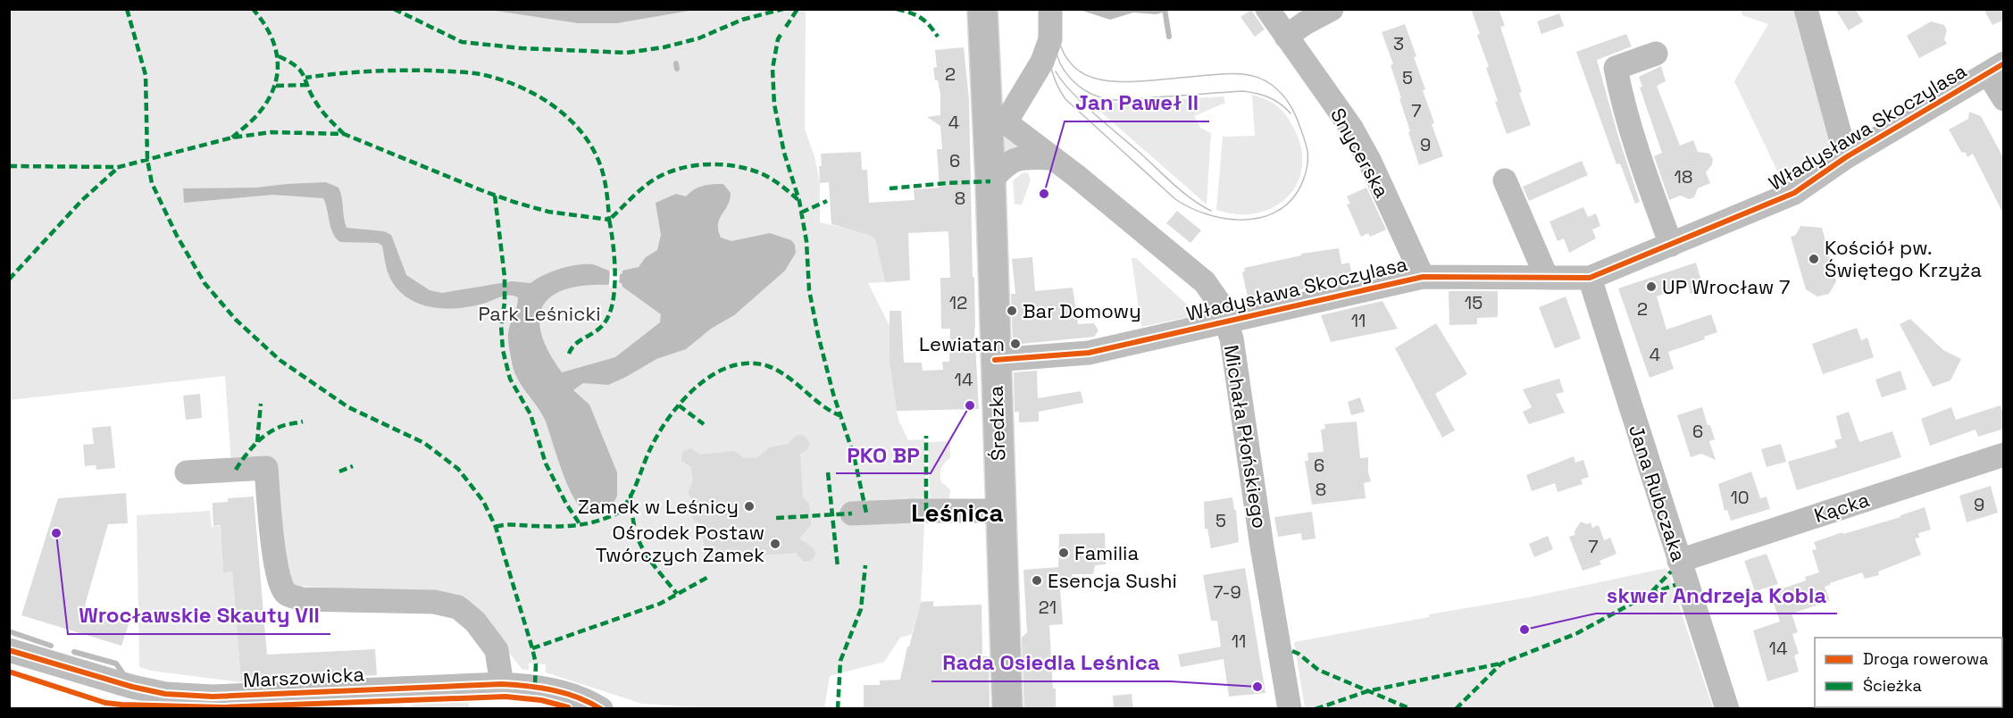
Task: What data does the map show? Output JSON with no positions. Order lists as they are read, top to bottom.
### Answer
{
  "streets": {
    "main road": ["Średzka"],
    "street": [
      "Władysława Skoczylasa",
      "Snycerska",
      "Michała Płońskiego",
      "Jana Rubczaka",
      "Kącka",
      "Marszowicka"
    ]
  },
  "crossings": [
    ["Władysława Skoczylasa", "Snycerska"],
    ["Władysława Skoczylasa", "Średzka"],
    ["Władysława Skoczylasa", "Michała Płońskiego"],
    ["Władysława Skoczylasa", "Jana Rubczaka"],
    ["Średzka", "Michała Płońskiego"],
    ["Jana Rubczaka", "Kącka"]
  ],
  "districts": ["Leśnica"],
  "parks": ["Park Leśnicki"],
  "places": [
    "Jan Paweł II",
    "Kościół pw. Świętego Krzyża",
    "UP Wrocław 7",
    "Bar Domowy",
    "Lewiatan",
    "PKO BP",
    "Zamek w Leśnicy",
    "Wrocławskie Skauty VII",
    "Ośrodek Postaw Twórczych Zamek",
    "Familia",
    "Esencja Sushi",
    "skwer Andrzeja Kobla",
    "Rada Osiedla Leśnica"
  ],
  "house_numbers": [
    "3",
    "2",
    "5",
    "7",
    "4",
    "9",
    "6",
    "18",
    "8",
    "12",
    "15",
    "2",
    "11",
    "4",
    "14",
    "6",
    "6",
    "8",
    "10",
    "9",
    "5",
    "7",
    "7-9",
    "21",
    "11",
    "14"
  ],
  "legend": ["Droga rowerowa", "Ścieżka"]
}
